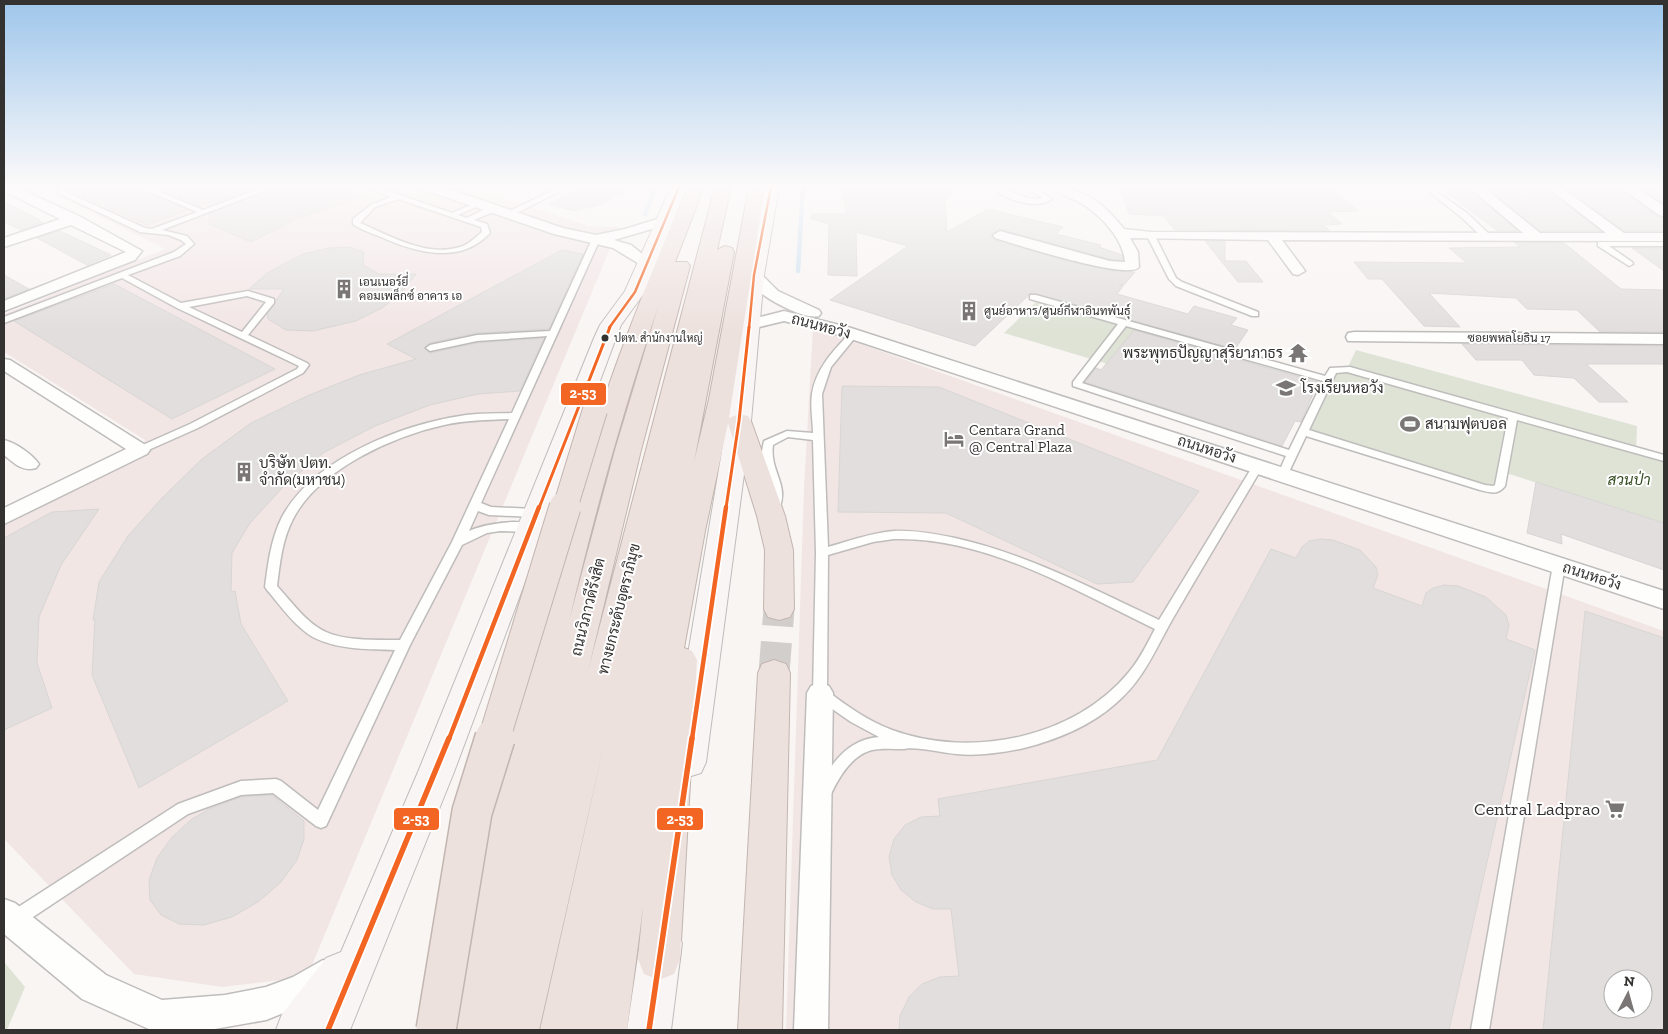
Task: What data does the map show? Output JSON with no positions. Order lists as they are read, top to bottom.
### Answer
{
  "streets": {
    "highway": ["ถนนวิภาวดีรังสิต", "ทางยกระดับอุตราภิมุข"],
    "street": ["ถนนหอวัง", "ซอยพหลโยธิน 17"]
  },
  "parks": ["สวนป่า"],
  "places": {
    "building": ["เอนเนอร์ยี่ คอมเพล็กซ์ อาคาร เอ", "ศูนย์อาหาร/ศูนย์กีฬาอินทพันธุ์", "บริษัท ปตท. จำกัด(มหาชน)"],
    "other": ["ปตท. สำนักงานใหญ่"],
    "temple": ["พระพุทธปัญญาสุริยาภาธร"],
    "school or university": ["โรงเรียนหอวัง"],
    "sports": ["สนามฟุตบอล"],
    "hotel": ["Centara Grand @ Central Plaza"],
    "supermarket": ["Central Ladprao"]
  },
  "lines": ["transit line 2-53"],
  "north": "top"
}
